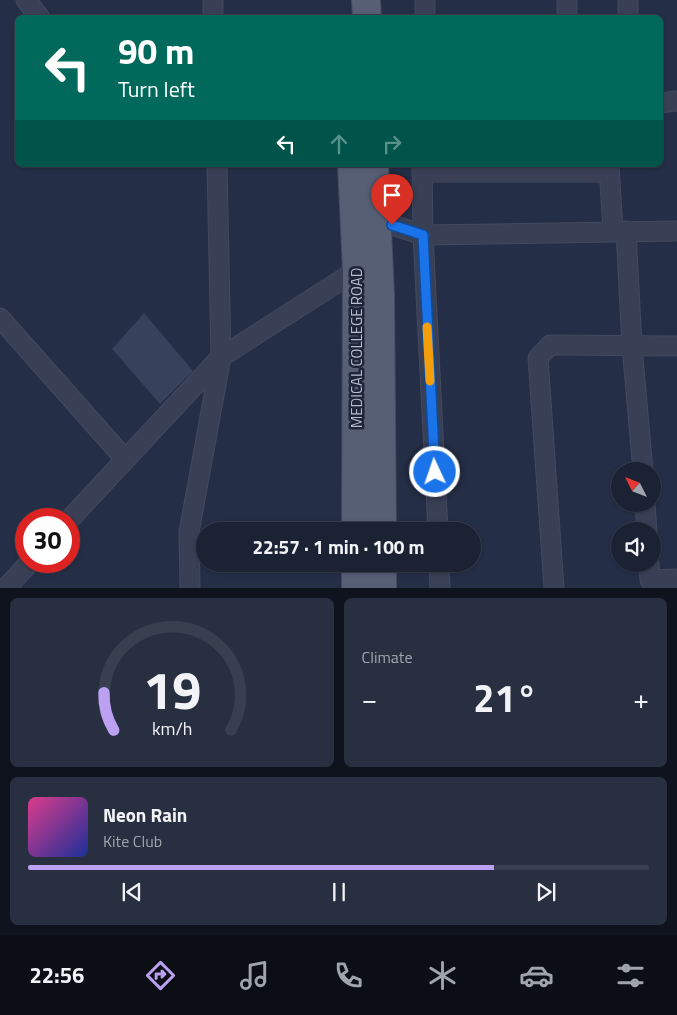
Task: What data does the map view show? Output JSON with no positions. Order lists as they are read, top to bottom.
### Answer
{
  "streets": {
    "main road": ["MEDICAL COLLEGE ROAD"]
  },
  "north": "top left",
  "page": {
    "turn": ["90 m", "Turn left"],
    "limit": "30",
    "trip": "22:57 · 1 min · 100 m",
    "tile": "Climate",
    "heat": ["−", "21°", "+"],
    "song": ["Neon Rain", "Kite Club"],
    "tabs": "22:56",
    "gauge": ["19", "km/h"]
  }
}
